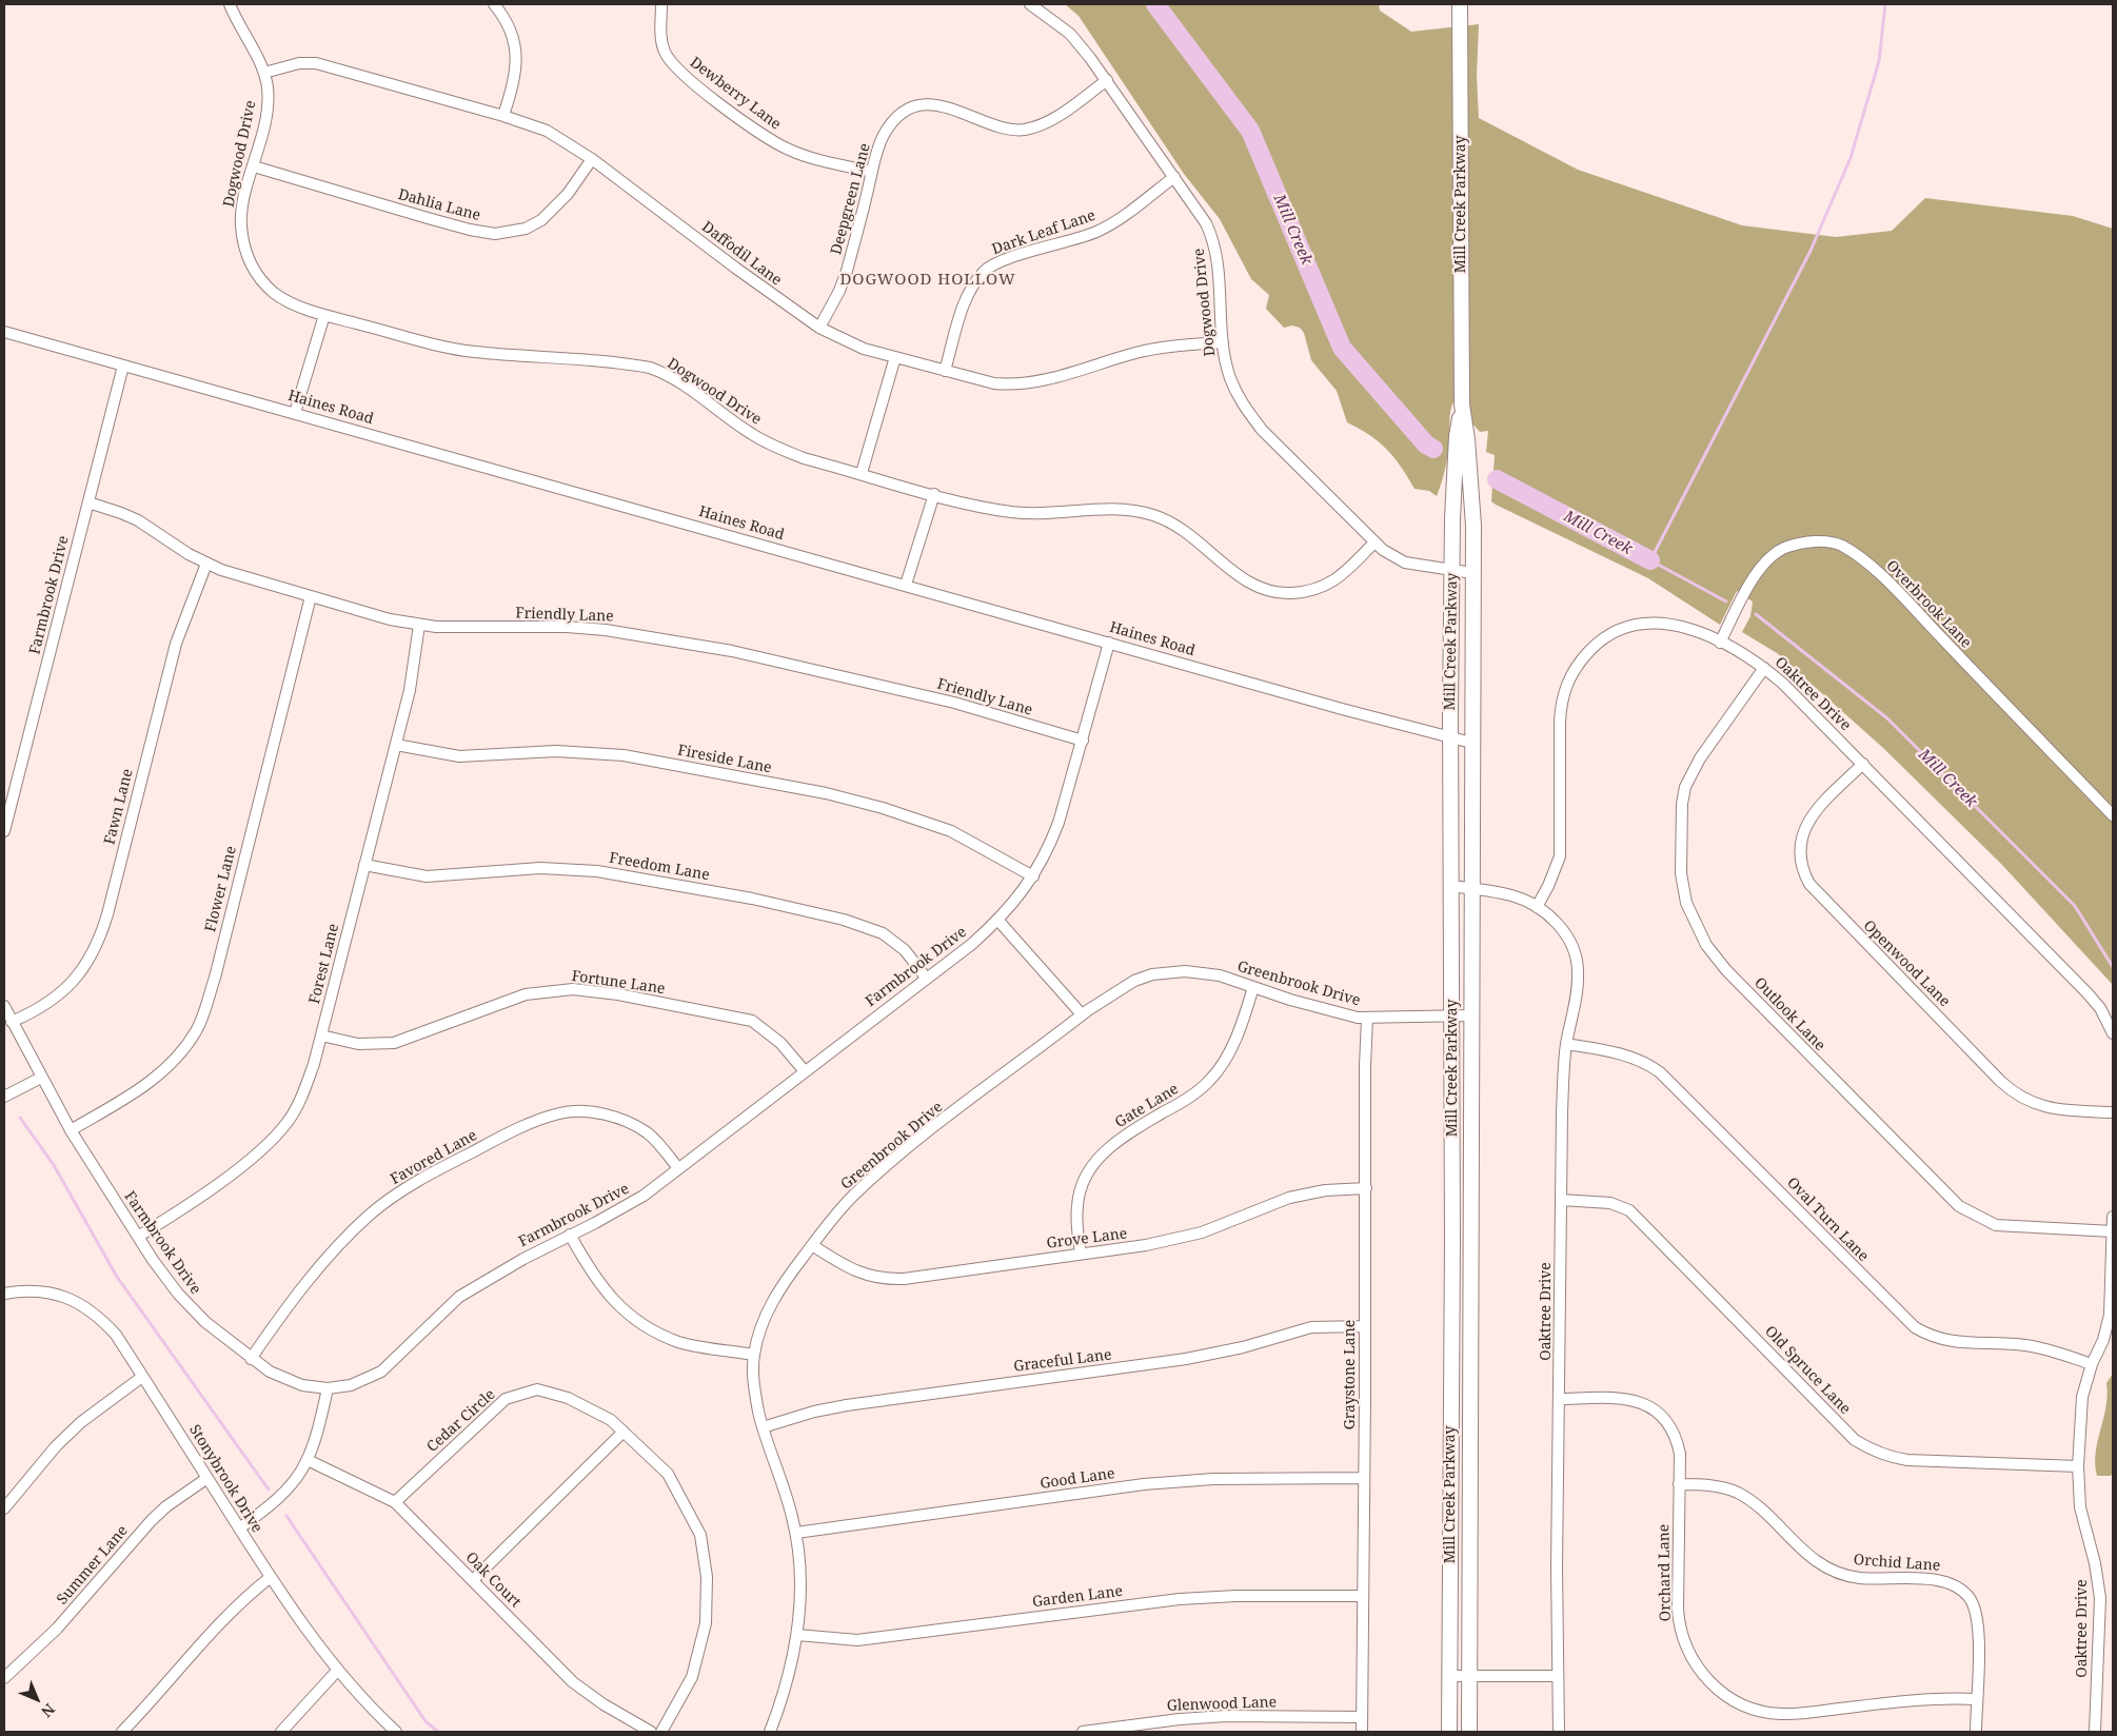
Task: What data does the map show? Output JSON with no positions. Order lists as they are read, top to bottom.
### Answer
{
  "streets": {
    "main road": ["Mill Creek Parkway"],
    "street": [
      "Dewberry Lane",
      "Dogwood Drive",
      "Deepgreen Lane",
      "Dahlia Lane",
      "Dark Leaf Lane",
      "Daffodil Lane",
      "Haines Road",
      "Farmbrook Drive",
      "Overbrook Lane",
      "Friendly Lane",
      "Oaktree Drive",
      "Fireside Lane",
      "Fawn Lane",
      "Freedom Lane",
      "Flower Lane",
      "Forest Lane",
      "Openwood Lane",
      "Fortune Lane",
      "Greenbrook Drive",
      "Outlook Lane",
      "Gate Lane",
      "Favored Lane",
      "Oval Turn Lane",
      "Grove Lane",
      "Graceful Lane",
      "Old Spruce Lane",
      "Graystone Lane",
      "Cedar Circle",
      "Stonybrook Drive",
      "Good Lane",
      "Orchid Lane",
      "Summer Lane",
      "Orchard Lane",
      "Oak Court",
      "Garden Lane",
      "Glenwood Lane"
    ]
  },
  "crossings": [
    ["Dewberry Lane", "Deepgreen Lane"],
    ["Dogwood Drive", "Deepgreen Lane"],
    ["Dogwood Drive", "Mill Creek Parkway"],
    ["Dogwood Drive", "Dahlia Lane"],
    ["Dogwood Drive", "Dark Leaf Lane"],
    ["Dogwood Drive", "Daffodil Lane"],
    ["Deepgreen Lane", "Daffodil Lane"],
    ["Mill Creek Parkway", "Haines Road"],
    ["Mill Creek Parkway", "Oaktree Drive"],
    ["Mill Creek Parkway", "Greenbrook Drive"],
    ["Dahlia Lane", "Daffodil Lane"],
    ["Dark Leaf Lane", "Daffodil Lane"],
    ["Haines Road", "Farmbrook Drive"],
    ["Farmbrook Drive", "Friendly Lane"],
    ["Farmbrook Drive", "Fireside Lane"],
    ["Farmbrook Drive", "Fawn Lane"],
    ["Farmbrook Drive", "Freedom Lane"],
    ["Farmbrook Drive", "Flower Lane"],
    ["Farmbrook Drive", "Forest Lane"],
    ["Farmbrook Drive", "Fortune Lane"],
    ["Farmbrook Drive", "Favored Lane"],
    ["Overbrook Lane", "Oaktree Drive"],
    ["Friendly Lane", "Fawn Lane"],
    ["Friendly Lane", "Flower Lane"],
    ["Friendly Lane", "Forest Lane"],
    ["Oaktree Drive", "Openwood Lane"],
    ["Oaktree Drive", "Outlook Lane"],
    ["Oaktree Drive", "Oval Turn Lane"],
    ["Oaktree Drive", "Old Spruce Lane"],
    ["Oaktree Drive", "Orchard Lane"],
    ["Fireside Lane", "Forest Lane"],
    ["Freedom Lane", "Forest Lane"],
    ["Forest Lane", "Fortune Lane"],
    ["Greenbrook Drive", "Gate Lane"],
    ["Greenbrook Drive", "Grove Lane"],
    ["Greenbrook Drive", "Graceful Lane"],
    ["Greenbrook Drive", "Graystone Lane"],
    ["Greenbrook Drive", "Good Lane"],
    ["Greenbrook Drive", "Garden Lane"],
    ["Gate Lane", "Grove Lane"],
    ["Grove Lane", "Graystone Lane"],
    ["Graceful Lane", "Graystone Lane"],
    ["Graystone Lane", "Good Lane"],
    ["Graystone Lane", "Garden Lane"],
    ["Graystone Lane", "Glenwood Lane"],
    ["Cedar Circle", "Oak Court"],
    ["Stonybrook Drive", "Summer Lane"],
    ["Orchid Lane", "Orchard Lane"]
  ],
  "districts": ["DOGWOOD HOLLOW"],
  "water": ["Mill Creek"],
  "north": "bottom right"
}
